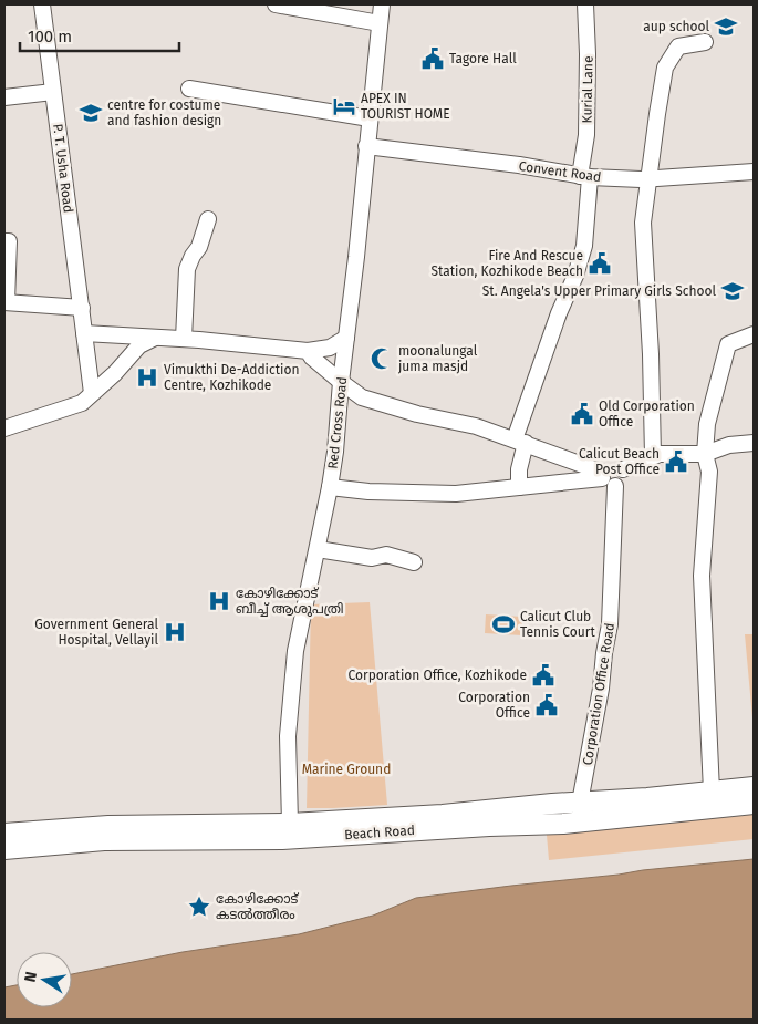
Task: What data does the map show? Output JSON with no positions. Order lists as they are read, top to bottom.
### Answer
{
  "streets": {
    "main road": ["Beach Road"],
    "street": [
      "Kurial Lane",
      "P. T. Usha Road",
      "Convent Road",
      "Red Cross Road",
      "Corporation Office Road"
    ]
  },
  "crossings": [
    ["Kurial Lane", "Convent Road"],
    ["Convent Road", "Red Cross Road"],
    ["Red Cross Road", "Beach Road"],
    ["Corporation Office Road", "Beach Road"]
  ],
  "parks": ["Marine Ground"],
  "places": {
    "school or university": ["aup school", "centre for costume and fashion design", "St. Angela's Upper Primary Girls School"],
    "public building": [
      "Tagore Hall",
      "Fire And Rescue Station, Kozhikode Beach",
      "Old Corporation Office",
      "Calicut Beach Post Office",
      "Corporation Office, Kozhikode",
      "Corporation Office"
    ],
    "hotel": ["APEX IN TOURIST HOME"],
    "mosque": ["moonalungal juma masjd"],
    "hospital": ["Vimukthi De-Addiction Centre, Kozhikode", "കോഴിക്കോട് ബീച്ച് ആശുപത്രി", "Government General Hospital, Vellayil"],
    "sports": ["Calicut Club Tennis Court"],
    "place": ["കോഴിക്കോട് കടൽത്തീരം"]
  },
  "scale_bar": "100 m",
  "north": "left"
}
